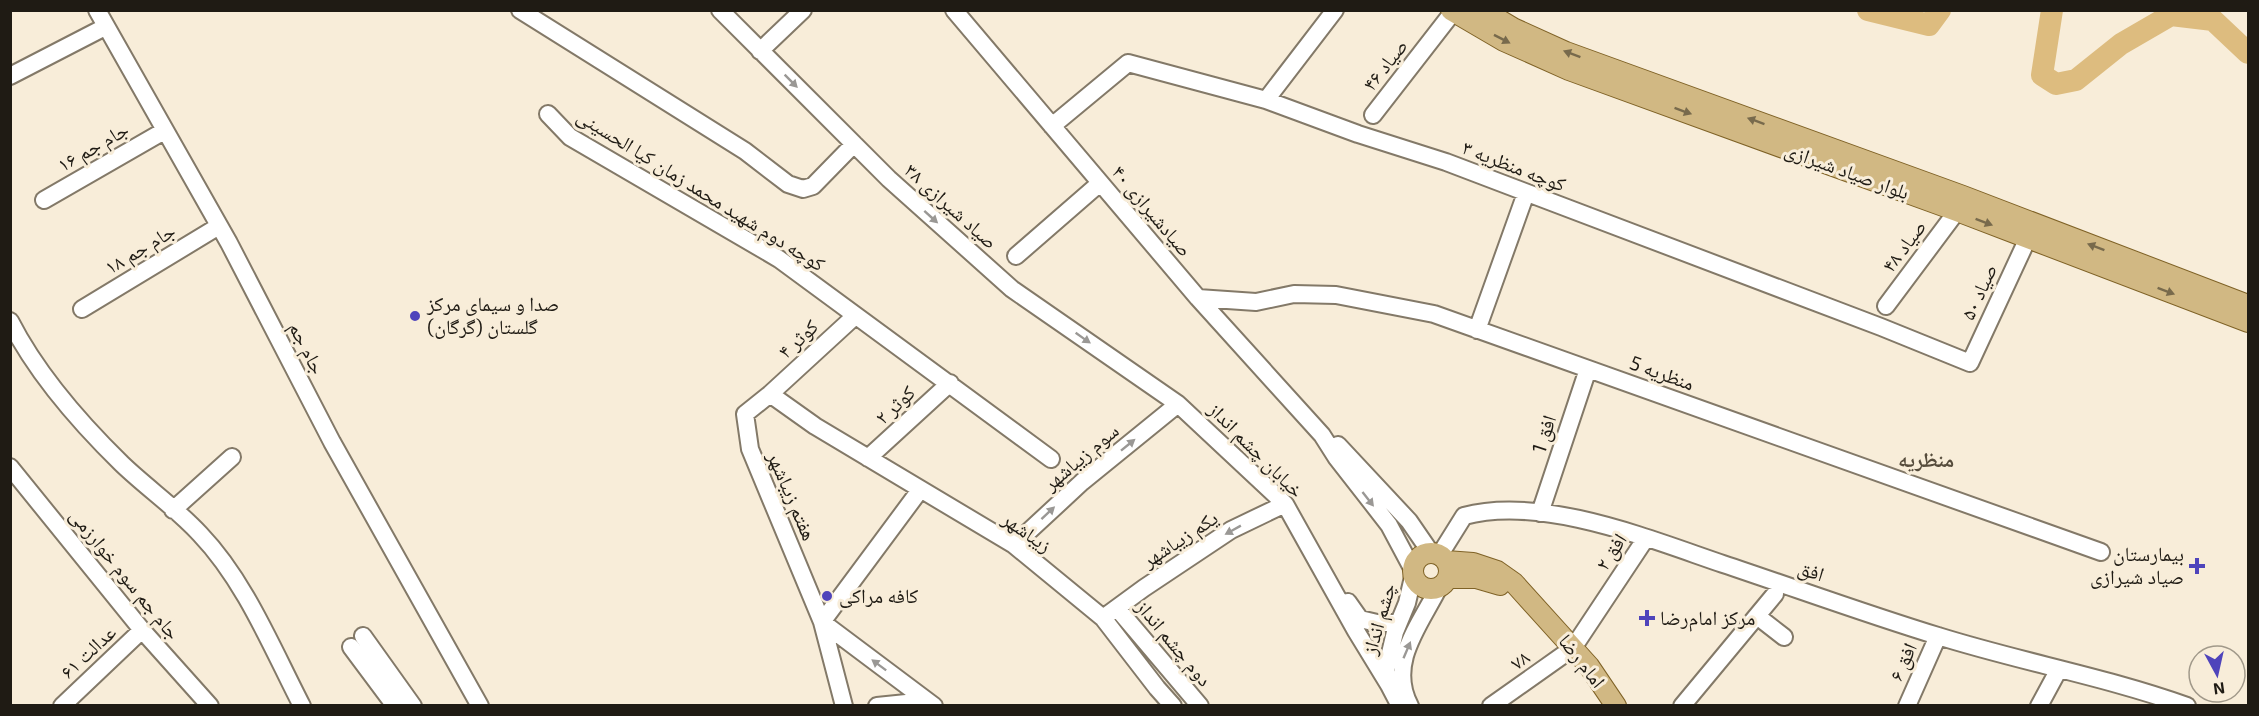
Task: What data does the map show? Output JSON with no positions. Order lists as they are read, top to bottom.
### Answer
{
  "streets": {
    "main road": ["بلوار صیاد شیرازی", "امام رضا"],
    "street": [
      "صیاد ۴۶",
      "۱۶ جام جم",
      "کوچه منظریه ۳",
      "کوچه دوم شهید محمد زمان کیا الحسینی",
      "صیاد شیرازی ۳۸",
      "۴۰ صیادشیرازی",
      "صیاد ۴۸",
      "۱۸ جام جم",
      "صیاد ۵۰",
      "کوثر ۴",
      "جام جم",
      "منظریه 5",
      "کوثر ۲",
      "افق 1",
      "خیابان چشم انداز",
      "سوم زیباشهر",
      "هفتم زیباشهر",
      "زیباشهر",
      "یکم زیباشهر",
      "افق ۲",
      "افق",
      "جام جم سوم خوارزمی",
      "چشم انداز",
      "دوم چشم انداز",
      "عدالت ۶۱",
      "۷۸",
      "افق ۶"
    ]
  },
  "crossings": [
    ["صیاد ۴۶", "بلوار صیاد شیرازی"],
    ["۱۶ جام جم", "جام جم"],
    ["کوچه منظریه ۳", "۴۰ صیادشیرازی"],
    ["کوچه منظریه ۳", "صیاد ۵۰"],
    ["بلوار صیاد شیرازی", "صیاد ۴۸"],
    ["بلوار صیاد شیرازی", "صیاد ۵۰"],
    ["کوچه دوم شهید محمد زمان کیا الحسینی", "کوثر ۴"],
    ["کوچه دوم شهید محمد زمان کیا الحسینی", "کوثر ۲"],
    ["صیاد شیرازی ۳۸", "خیابان چشم انداز"],
    ["صیاد شیرازی ۳۸", "سوم زیباشهر"],
    ["۴۰ صیادشیرازی", "منظریه 5"],
    ["۴۰ صیادشیرازی", "افق"],
    ["۴۰ صیادشیرازی", "چشم انداز"],
    ["۴۰ صیادشیرازی", "امام رضا"],
    ["۱۸ جام جم", "جام جم"],
    ["کوثر ۴", "هفتم زیباشهر"],
    ["کوثر ۴", "زیباشهر"],
    ["منظریه 5", "افق 1"],
    ["کوثر ۲", "زیباشهر"],
    ["افق 1", "افق"],
    ["خیابان چشم انداز", "سوم زیباشهر"],
    ["خیابان چشم انداز", "یکم زیباشهر"],
    ["خیابان چشم انداز", "چشم انداز"],
    ["سوم زیباشهر", "زیباشهر"],
    ["هفتم زیباشهر", "زیباشهر"],
    ["زیباشهر", "یکم زیباشهر"],
    ["یکم زیباشهر", "دوم چشم انداز"],
    ["افق ۲", "افق"],
    ["افق ۲", "۷۸"],
    ["افق ۲", "امام رضا"],
    ["افق", "چشم انداز"],
    ["افق", "امام رضا"],
    ["افق", "افق ۶"],
    ["جام جم سوم خوارزمی", "عدالت ۶۱"],
    ["چشم انداز", "امام رضا"],
    ["۷۸", "امام رضا"]
  ],
  "one_way": ["صیاد شیرازی ۳۸", "سوم زیباشهر", "یکم زیباشهر"],
  "districts": ["منظریه"],
  "places": {
    "other": ["صدا و سیمای مرکز گلستان (گرگان)", "کافه مراکی"],
    "health": ["بیمارستان صیاد شیرازی", "مرکز امام‌رضا"]
  },
  "north": "bottom"
}
